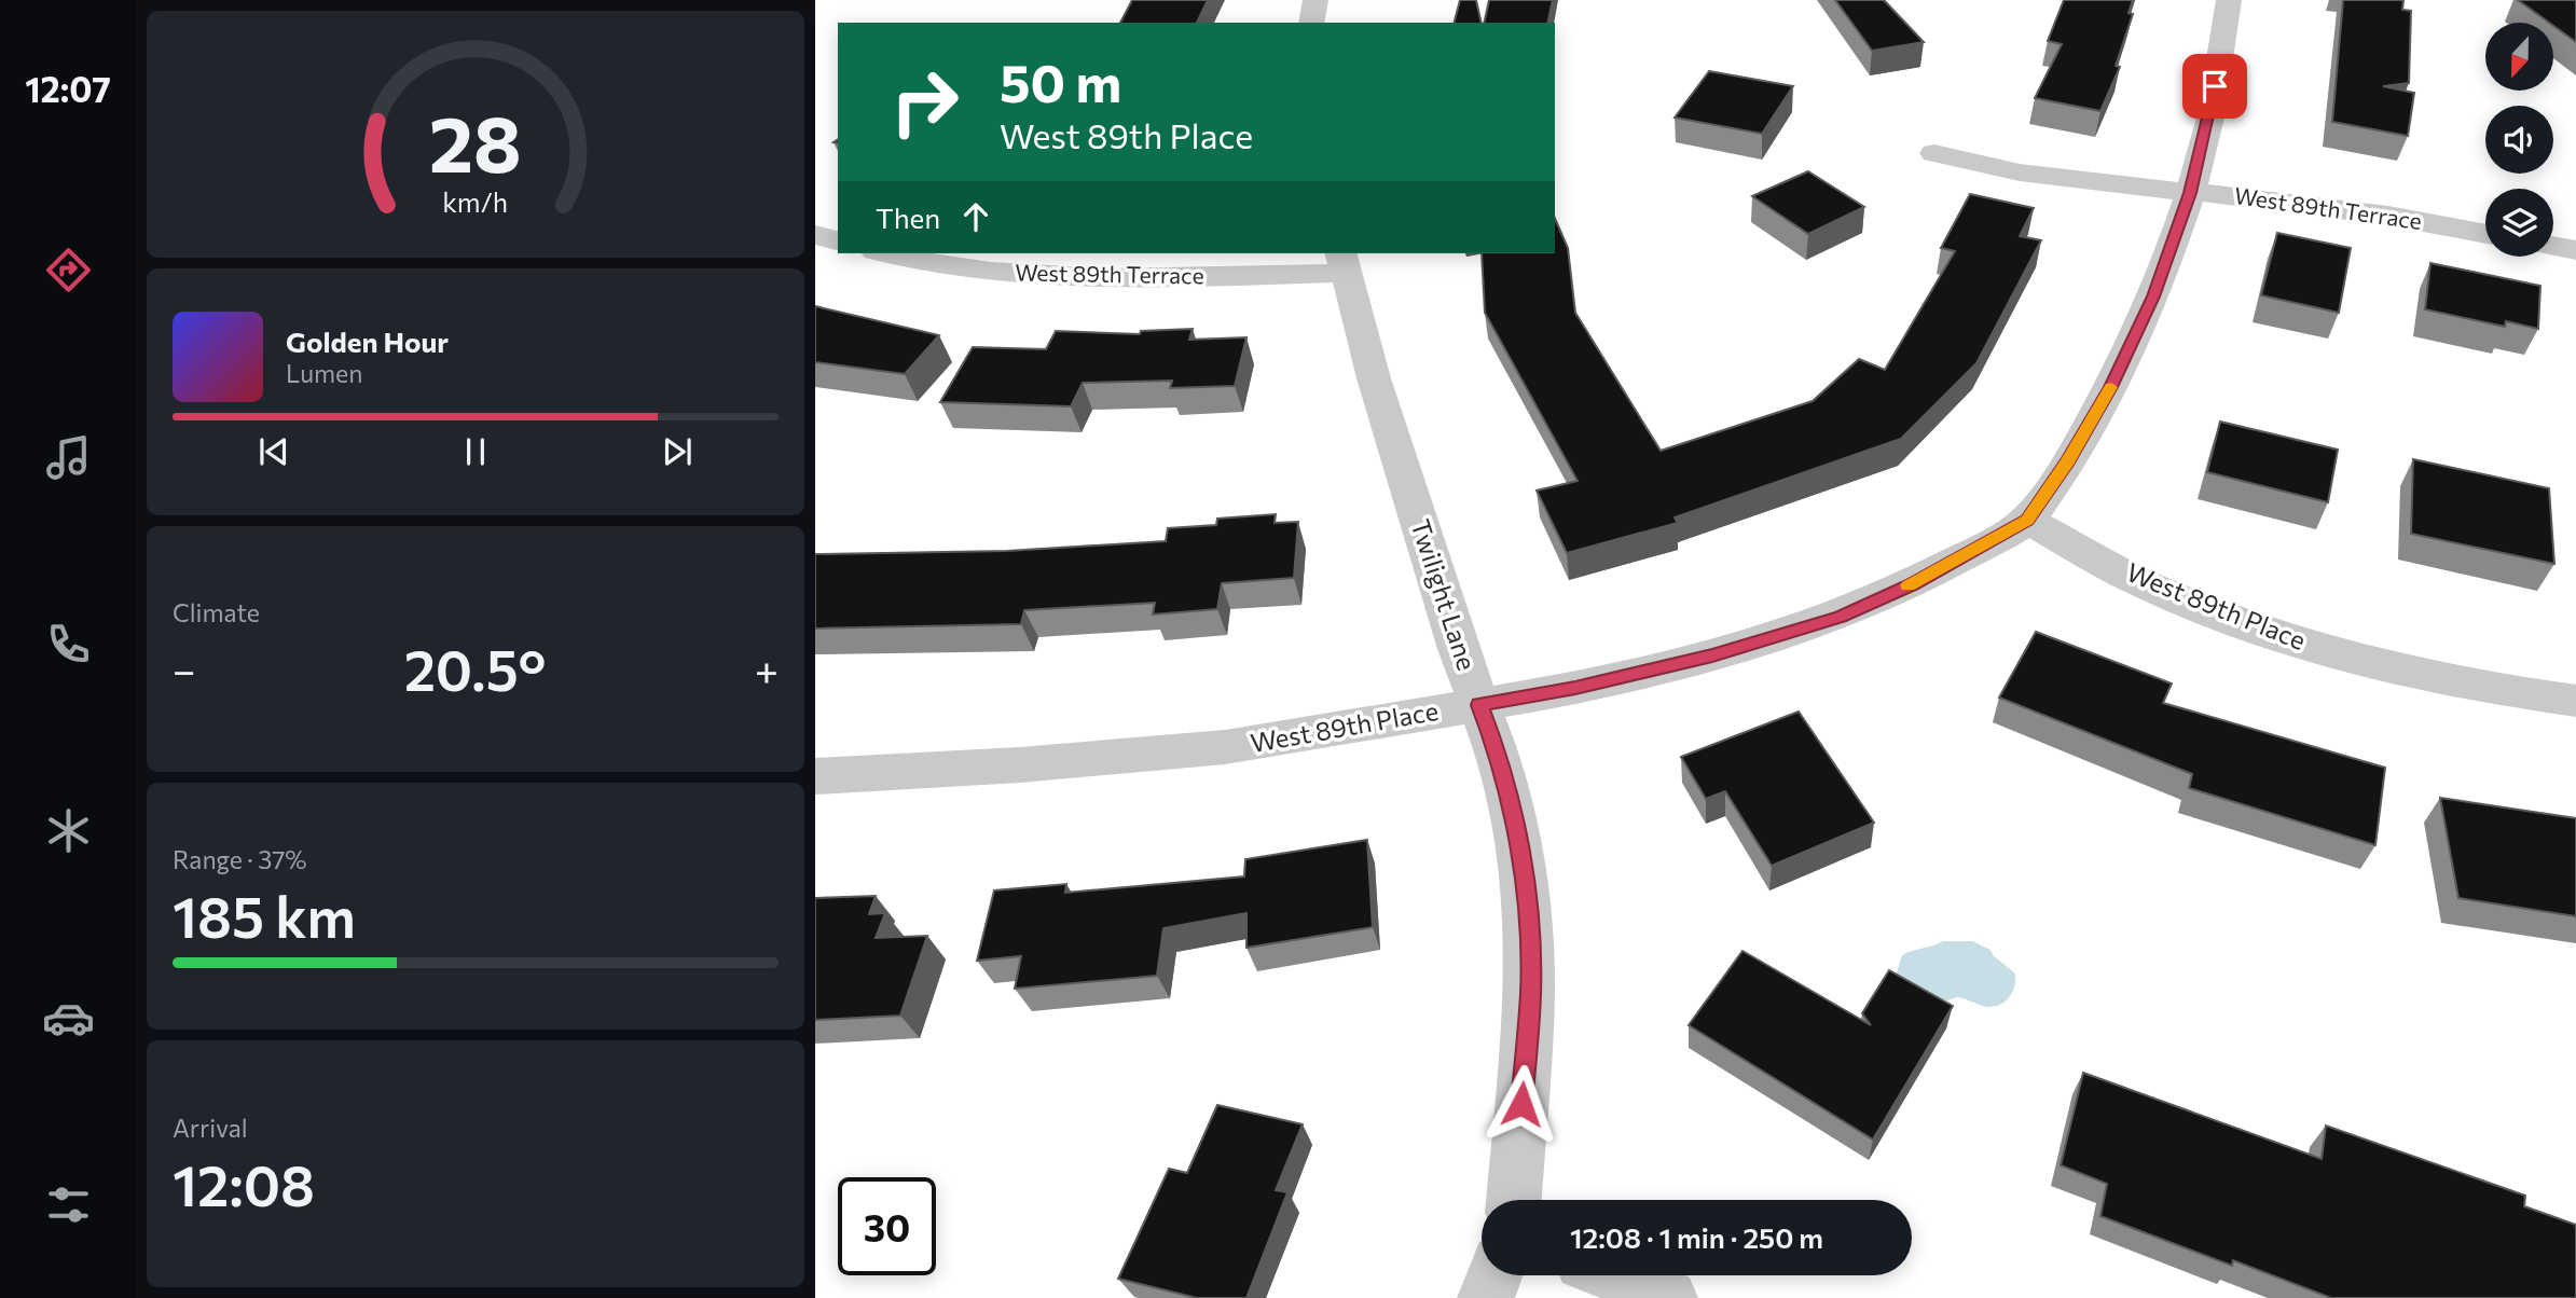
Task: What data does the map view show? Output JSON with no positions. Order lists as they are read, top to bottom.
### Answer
{
  "streets": {
    "street": ["West 89th Terrace", "Twilight Lane", "West 89th Place"]
  },
  "crossings": [
    ["West 89th Terrace", "Twilight Lane"],
    ["Twilight Lane", "West 89th Place"]
  ],
  "north": "bottom",
  "page": {
    "tabs": "12:07",
    "turn": ["50 m", "West 89th Place"],
    "then": "Then",
    "song": ["Golden Hour", "Lumen"],
    "tile": [
      "Climate",
      ["Range · 37%", "185 km"],
      ["Arrival", "12:08"]
    ],
    "heat": ["−", "20.5°", "+"],
    "limit": "30",
    "trip": "12:08 · 1 min · 250 m",
    "gauge": ["28", "km/h"]
  }
}
